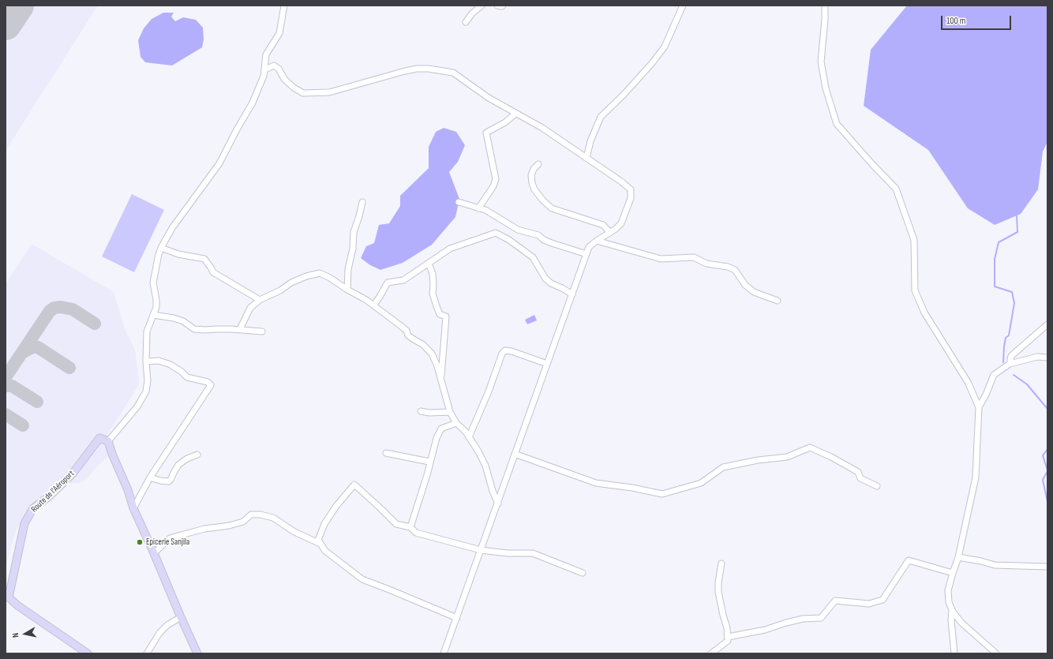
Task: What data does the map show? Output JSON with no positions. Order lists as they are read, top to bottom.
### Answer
{
  "streets": {
    "main road": ["Route de l'Aéroport"]
  },
  "places": ["Epicerie Sanjila"],
  "scale_bar": "100 m",
  "north": "left"
}
